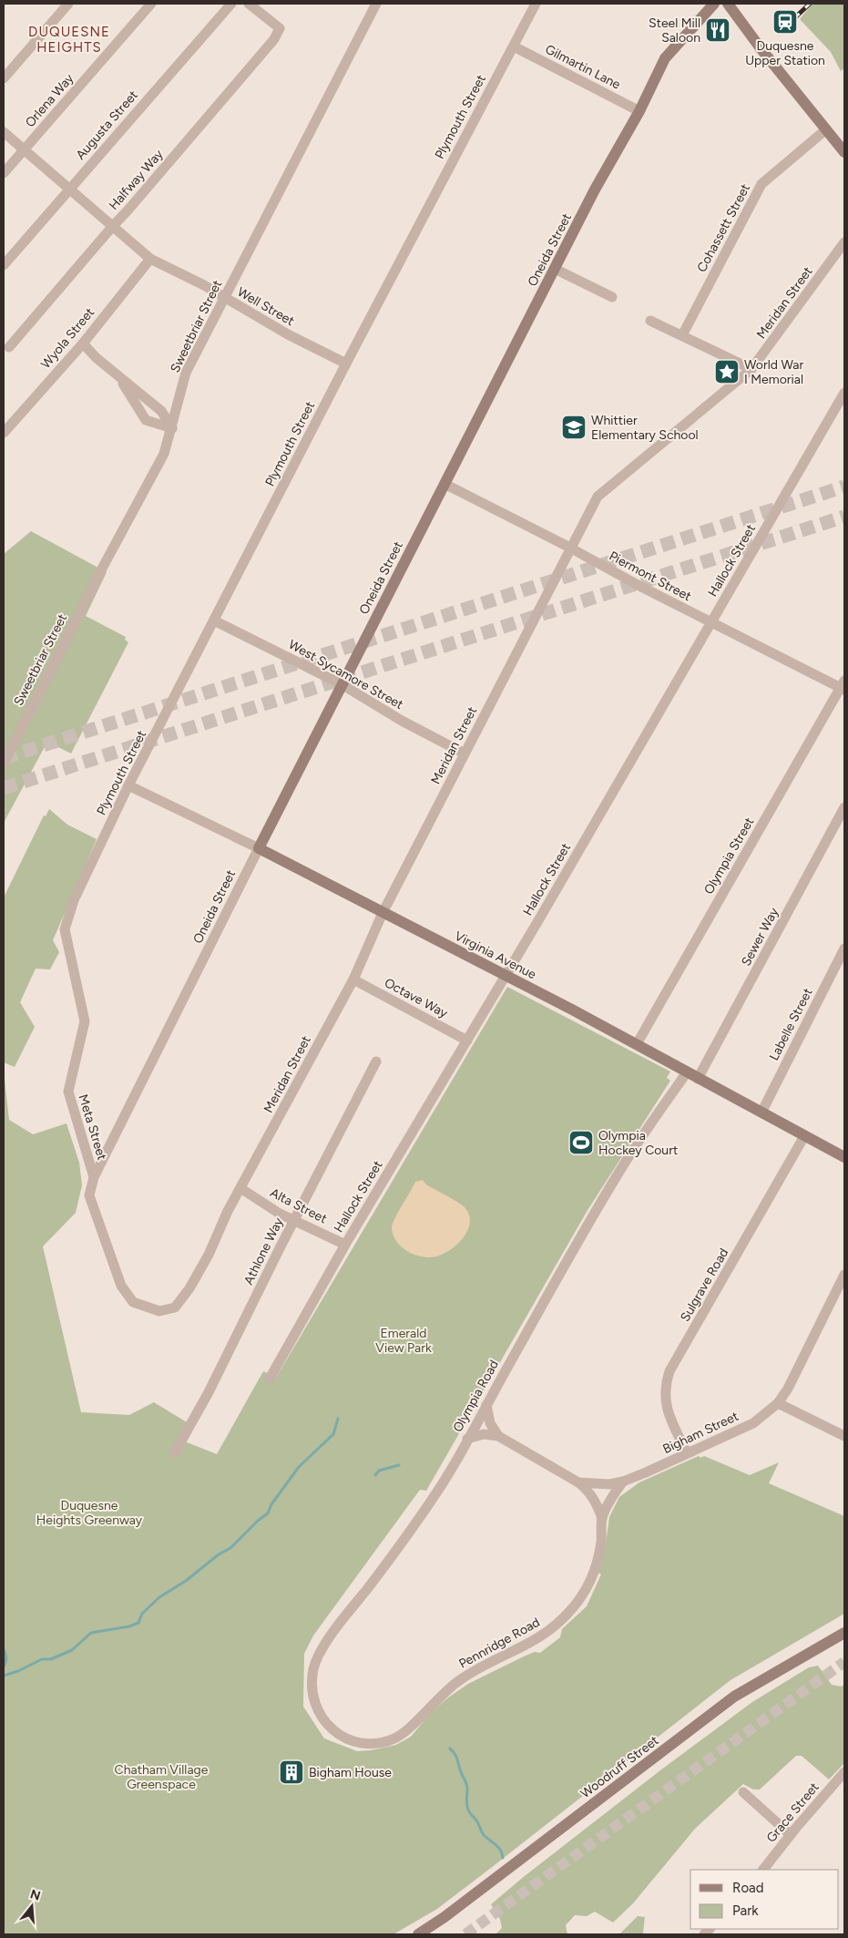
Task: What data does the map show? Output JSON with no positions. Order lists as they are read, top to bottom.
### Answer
{
  "streets": {
    "street": [
      "Gilmartin Lane",
      "Orlena Way",
      "Plymouth Street",
      "Augusta Street",
      "Halfway Way",
      "Cohassett Street",
      "Oneida Street",
      "Meridan Street",
      "Well Street",
      "Sweetbriar Street",
      "Wyola Street",
      "Hallock Street",
      "Piermont Street",
      "West Sycamore Street",
      "Olympia Street",
      "Sewer Way",
      "Virginia Avenue",
      "Octave Way",
      "Labelle Street",
      "Meta Street",
      "Alta Street",
      "Athlone Way",
      "Sulgrave Road",
      "Olympia Road",
      "Bigham Street",
      "Pennridge Road",
      "Woodruff Street",
      "Grace Street"
    ]
  },
  "crossings": [
    ["Gilmartin Lane", "Plymouth Street"],
    ["Gilmartin Lane", "Oneida Street"],
    ["Orlena Way", "Well Street"],
    ["Plymouth Street", "Well Street"],
    ["Plymouth Street", "West Sycamore Street"],
    ["Plymouth Street", "Virginia Avenue"],
    ["Plymouth Street", "Meta Street"],
    ["Augusta Street", "Well Street"],
    ["Halfway Way", "Well Street"],
    ["Oneida Street", "Piermont Street"],
    ["Oneida Street", "West Sycamore Street"],
    ["Oneida Street", "Virginia Avenue"],
    ["Oneida Street", "Meta Street"],
    ["Meridan Street", "Piermont Street"],
    ["Meridan Street", "West Sycamore Street"],
    ["Meridan Street", "Virginia Avenue"],
    ["Meridan Street", "Octave Way"],
    ["Meridan Street", "Meta Street"],
    ["Meridan Street", "Alta Street"],
    ["Well Street", "Sweetbriar Street"],
    ["Well Street", "Wyola Street"],
    ["Hallock Street", "Piermont Street"],
    ["Hallock Street", "Virginia Avenue"],
    ["Hallock Street", "Octave Way"],
    ["Hallock Street", "Alta Street"],
    ["Piermont Street", "Olympia Street"],
    ["Olympia Street", "Virginia Avenue"],
    ["Sewer Way", "Virginia Avenue"],
    ["Virginia Avenue", "Labelle Street"],
    ["Virginia Avenue", "Sulgrave Road"],
    ["Virginia Avenue", "Olympia Road"],
    ["Alta Street", "Athlone Way"],
    ["Sulgrave Road", "Bigham Street"],
    ["Olympia Road", "Pennridge Road"],
    ["Bigham Street", "Pennridge Road"]
  ],
  "districts": ["DUQUESNE HEIGHTS"],
  "parks": ["Emerald View Park", "Duquesne Heights Greenway", "Chatham Village Greenspace"],
  "places": {
    "station": ["Duquesne Upper Station"],
    "restaurant": ["Steel Mill Saloon"],
    "place": ["World War I Memorial"],
    "school or university": ["Whittier Elementary School"],
    "sports": ["Olympia Hockey Court"],
    "building": ["Bigham House"]
  },
  "legend": ["Road", "Park"],
  "north": "top"
}
